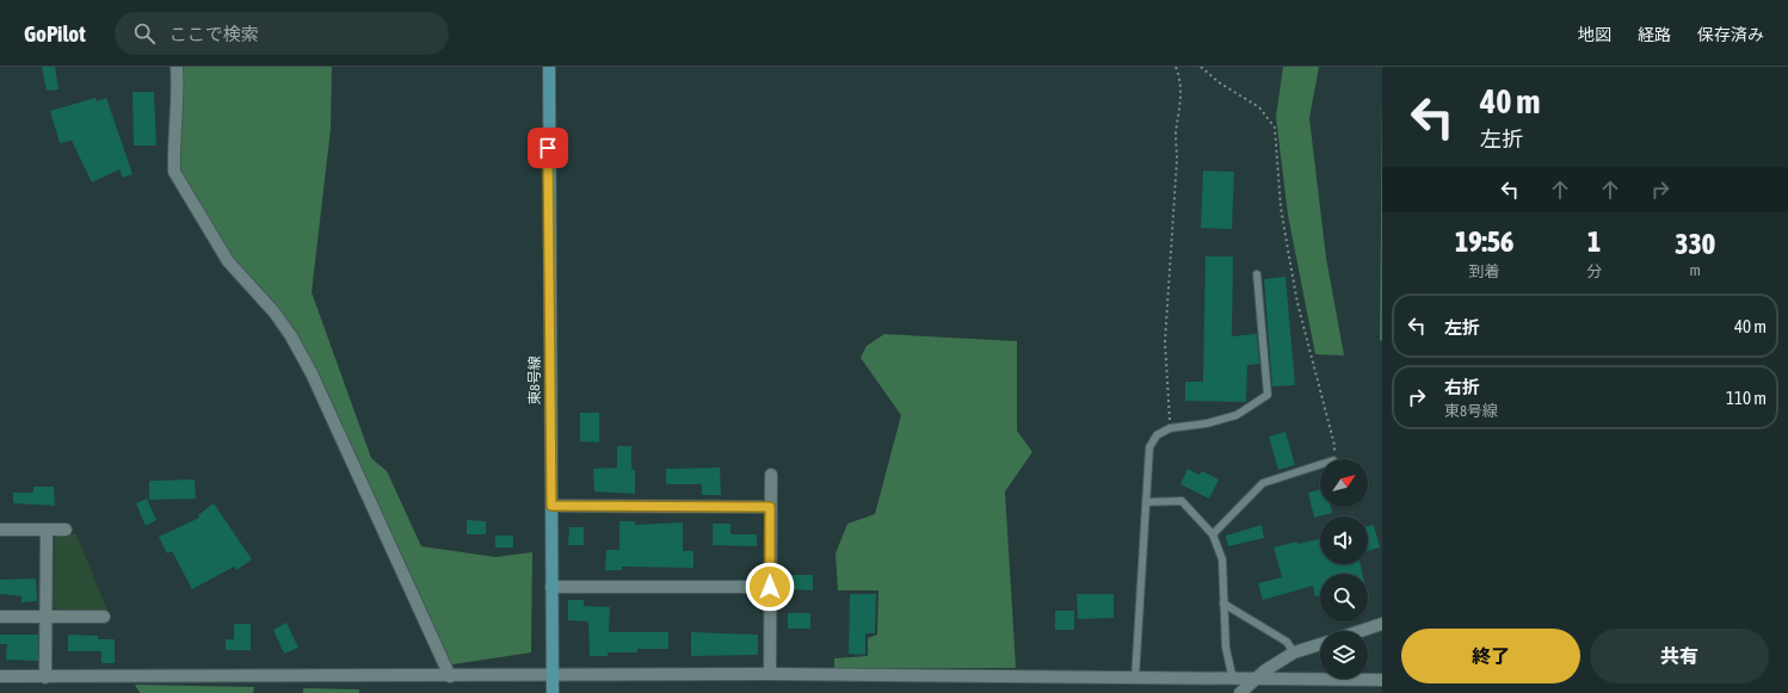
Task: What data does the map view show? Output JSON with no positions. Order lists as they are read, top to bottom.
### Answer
{
  "streets": {
    "street": ["東8号線"]
  },
  "north": "top right",
  "page": {
    "header": "GoPilot",
    "search": "ここで検索",
    "nav": ["地図", "経路", "保存済み"],
    "turn": ["40 m", "左折"],
    "eta": [
      "19:56",
      "到着",
      "1",
      "分",
      "330",
      "m"
    ],
    "list": [
      {
        "name": "左折",
        "value": "40 m"
      },
      {
        "name": "右折",
        "note": "東8号線",
        "value": "110 m"
      }
    ],
    "buttons": ["終了", "共有"]
  }
}
